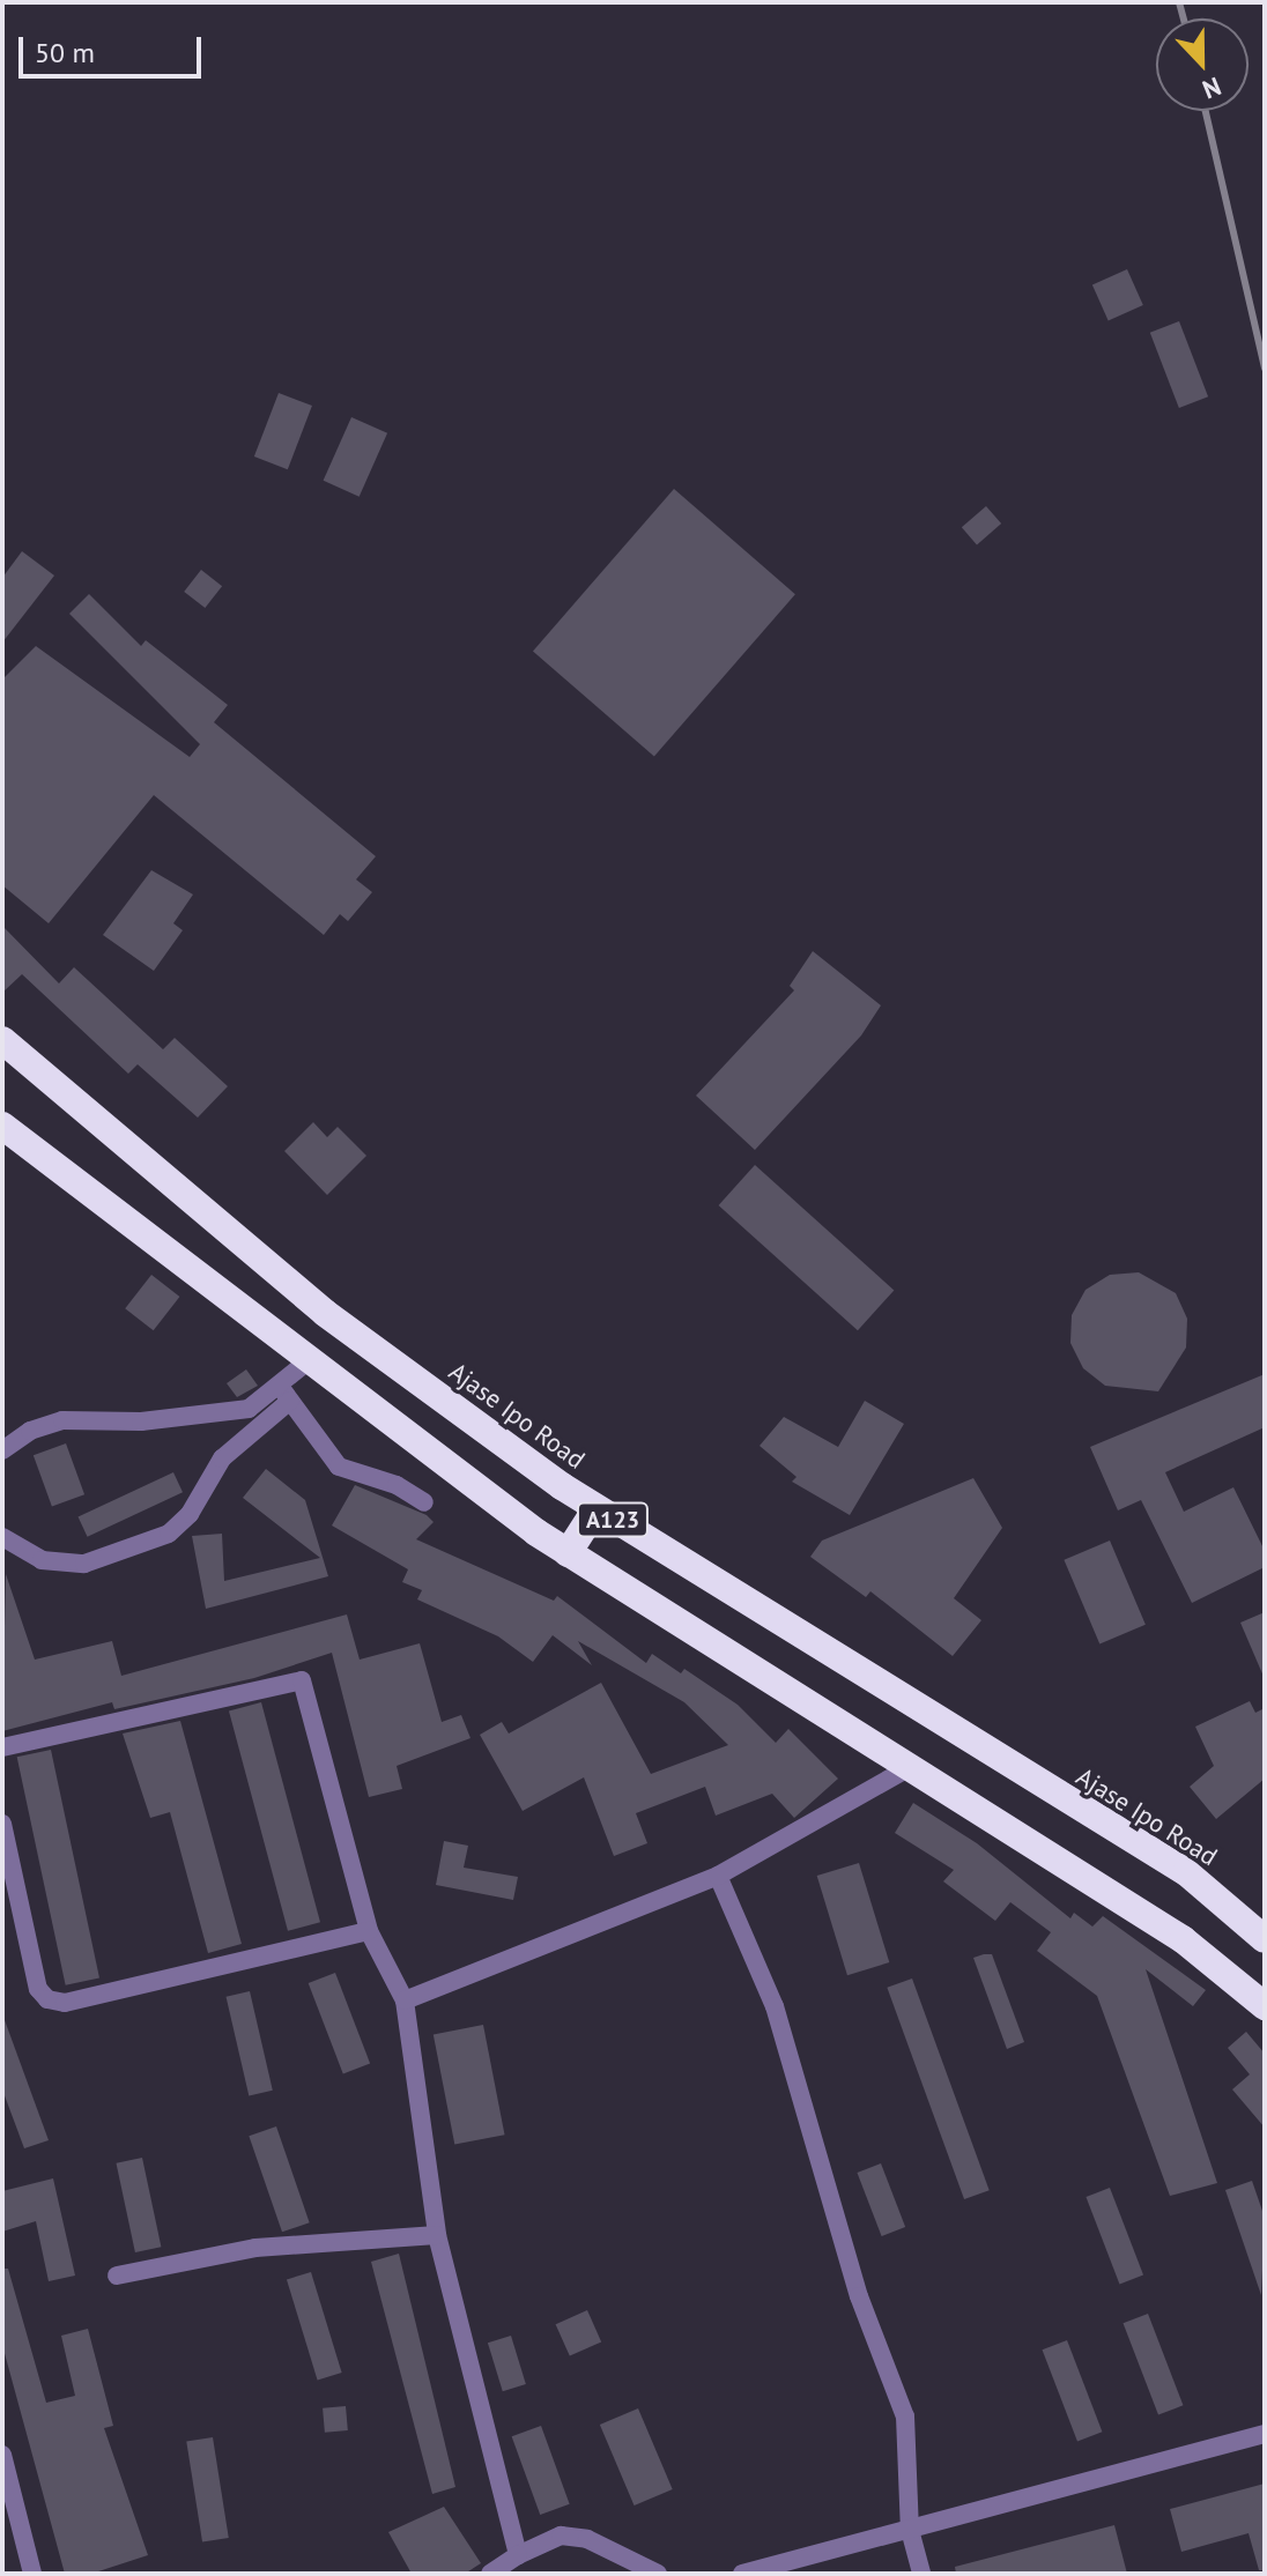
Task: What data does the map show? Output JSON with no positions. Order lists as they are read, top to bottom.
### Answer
{
  "streets": {
    "highway": ["Ajase Ipo Road", "A123"]
  },
  "scale_bar": "50 m",
  "north": "bottom"
}
